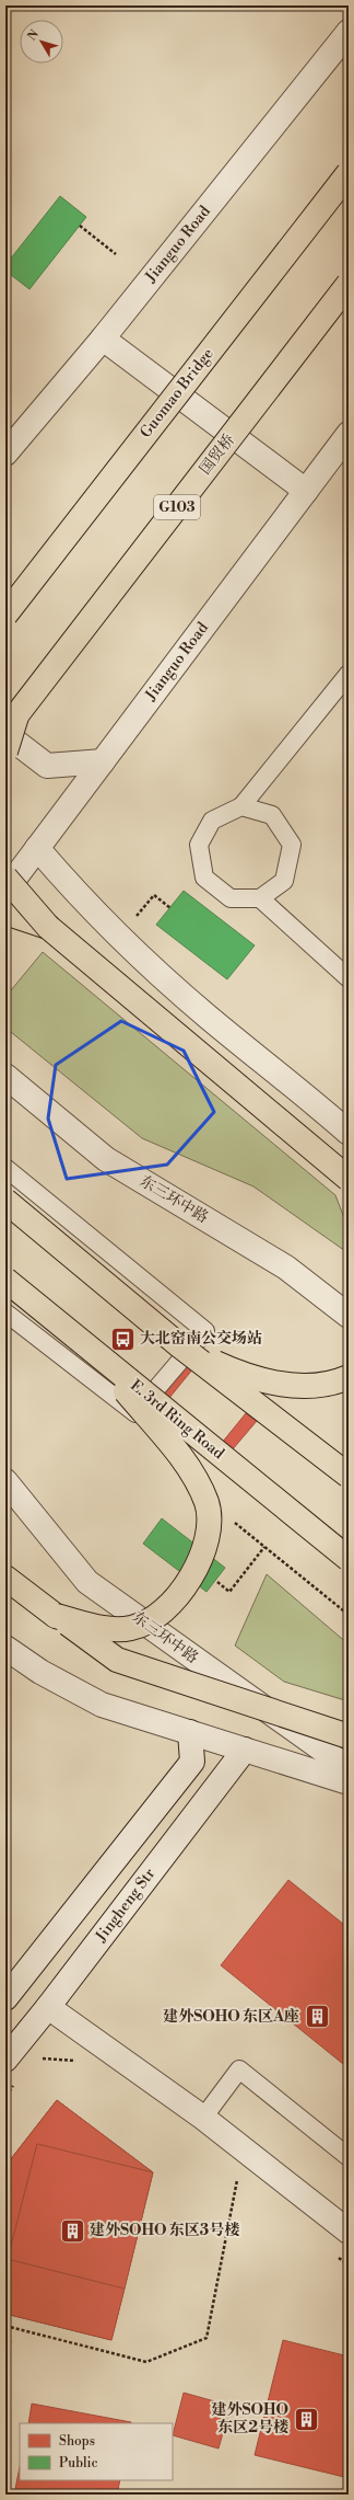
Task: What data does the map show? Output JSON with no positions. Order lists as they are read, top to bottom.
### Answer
{
  "streets": {
    "highway": [
      "Guomao Bridge",
      "国贸桥",
      "G103",
      "E. 3rd Ring Road"
    ],
    "street": ["Jianguo Road", "东三环中路", "Jingheng Str"]
  },
  "places": {
    "bus stop": ["大北窑南公交场站"],
    "building": ["建外SOHO 东区A座", "建外SOHO 东区3号楼", "建外SOHO 东区2号楼"]
  },
  "legend": ["Shops", "Public"],
  "north": "top left"
}
